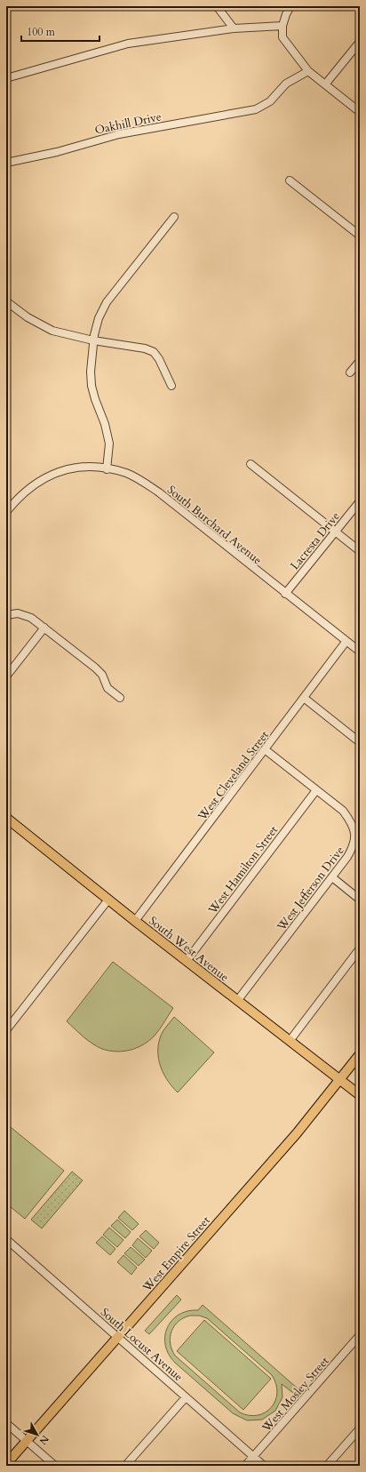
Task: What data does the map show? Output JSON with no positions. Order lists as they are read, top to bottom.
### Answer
{
  "streets": {
    "main road": ["South West Avenue", "West Empire Street"],
    "street": [
      "Oakhill Drive",
      "South Burchard Avenue",
      "Lacresta Drive",
      "West Cleveland Street",
      "West Hamilton Street",
      "West Jefferson Drive",
      "South Locust Avenue",
      "West Mosley Street"
    ]
  },
  "crossings": [
    ["South Burchard Avenue", "Lacresta Drive"],
    ["South Burchard Avenue", "West Cleveland Street"],
    ["West Cleveland Street", "West Jefferson Drive"],
    ["West Cleveland Street", "South West Avenue"],
    ["West Hamilton Street", "West Jefferson Drive"],
    ["West Hamilton Street", "South West Avenue"],
    ["West Jefferson Drive", "South West Avenue"],
    ["South West Avenue", "West Empire Street"],
    ["West Empire Street", "South Locust Avenue"],
    ["South Locust Avenue", "West Mosley Street"]
  ],
  "scale_bar": "100 m",
  "north": "bottom right"
}
